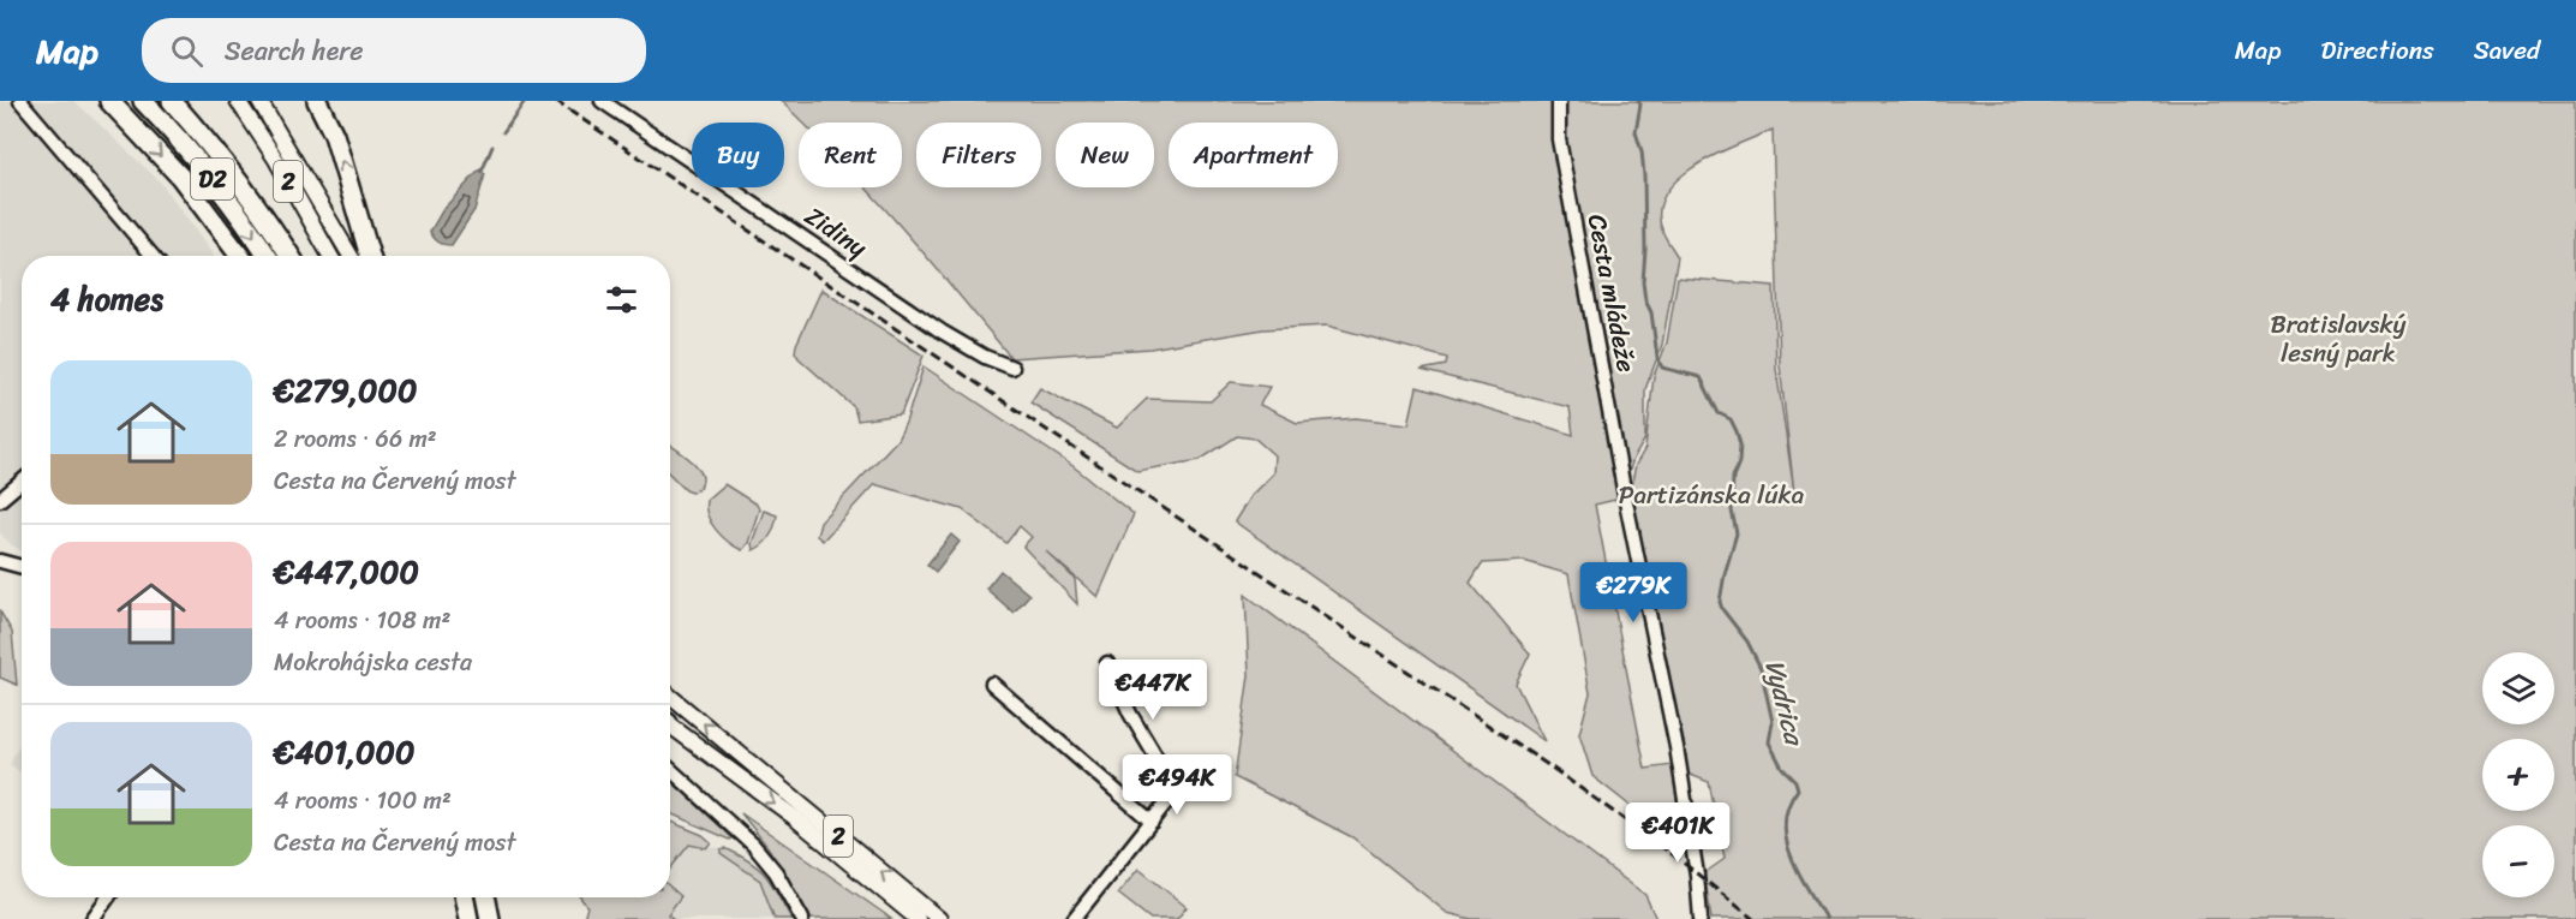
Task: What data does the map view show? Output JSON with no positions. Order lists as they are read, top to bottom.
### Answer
{
  "streets": {
    "highway": ["D2"],
    "main road": ["2"],
    "street": ["Zidiny", "Cesta mládeže"]
  },
  "water": ["Vydrica"],
  "parks": ["Bratislavský lesný park", "Partizánska lúka"],
  "page": {
    "header": "Map",
    "search": "Search here",
    "nav": ["Map", "Directions", "Saved"],
    "chip": [
      "Buy",
      "Rent",
      "Filters",
      "New",
      "Apartment"
    ],
    "heading": "4 homes",
    "list": [
      {
        "name": "€279,000",
        "note": "2 rooms · 66 m² · Cesta na Červený most"
      },
      {
        "name": "€447,000",
        "note": "4 rooms · 108 m² · Mokrohájska cesta"
      },
      {
        "name": "€401,000",
        "note": "4 rooms · 100 m² · Cesta na Červený most"
      }
    ],
    "price": [
      "€279K",
      "€447K",
      "€494K",
      "€401K"
    ],
    "map_buttons": ["+", "−"]
  }
}
